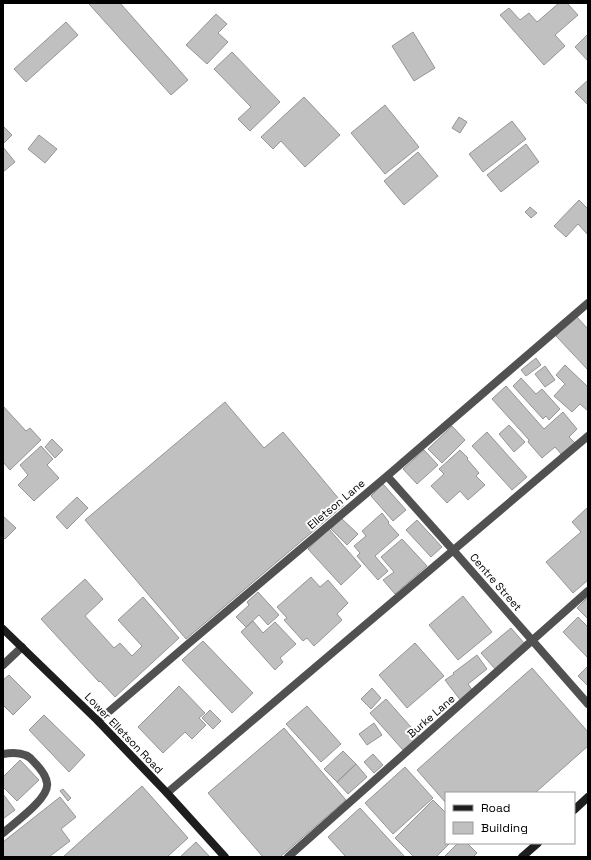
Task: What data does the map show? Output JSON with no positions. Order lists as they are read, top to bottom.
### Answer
{
  "streets": {
    "street": [
      "Elletson Lane",
      "Centre Street",
      "Burke Lane",
      "Lower Elletson Road"
    ]
  },
  "crossings": [
    ["Elletson Lane", "Centre Street"],
    ["Elletson Lane", "Lower Elletson Road"],
    ["Centre Street", "Burke Lane"]
  ],
  "legend": ["Road", "Building"]
}
